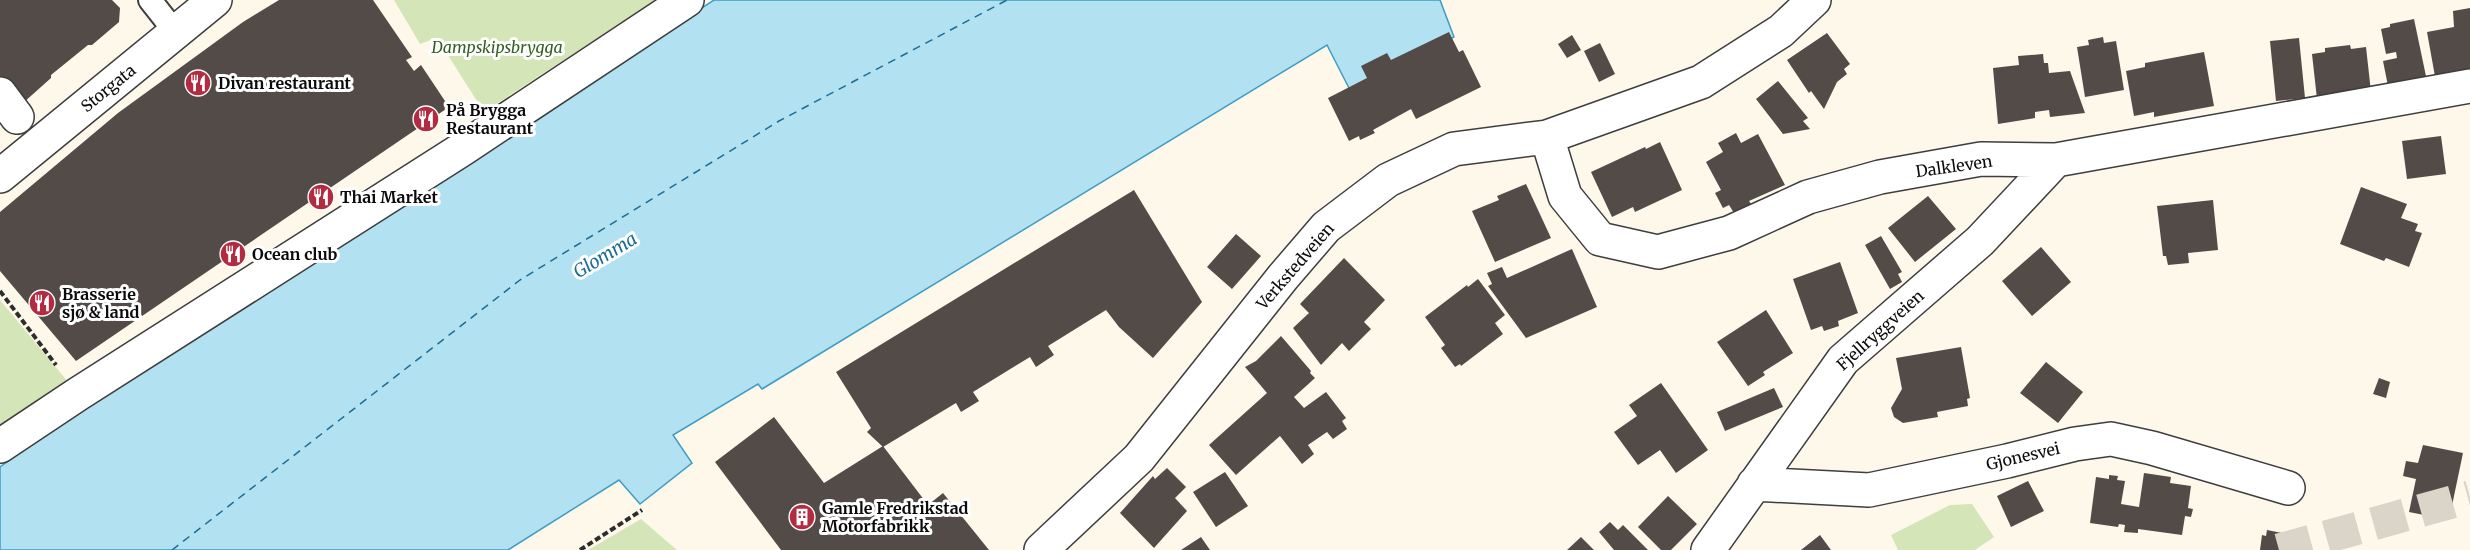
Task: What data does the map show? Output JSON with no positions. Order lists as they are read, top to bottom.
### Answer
{
  "streets": {
    "street": [
      "Storgata",
      "Dalkleven",
      "Verkstedveien",
      "Fjellryggveien",
      "Gjonesvei"
    ]
  },
  "crossings": [
    ["Dalkleven", "Verkstedveien"],
    ["Dalkleven", "Fjellryggveien"],
    ["Fjellryggveien", "Gjonesvei"]
  ],
  "water": ["Glomma"],
  "parks": ["Dampskipsbrygga"],
  "places": {
    "restaurant": [
      "Divan restaurant",
      "På Brygga Restaurant",
      "Thai Market",
      "Ocean club",
      "Brasserie sjø & land"
    ],
    "building": ["Gamle Fredrikstad Motorfabrikk"]
  }
}
